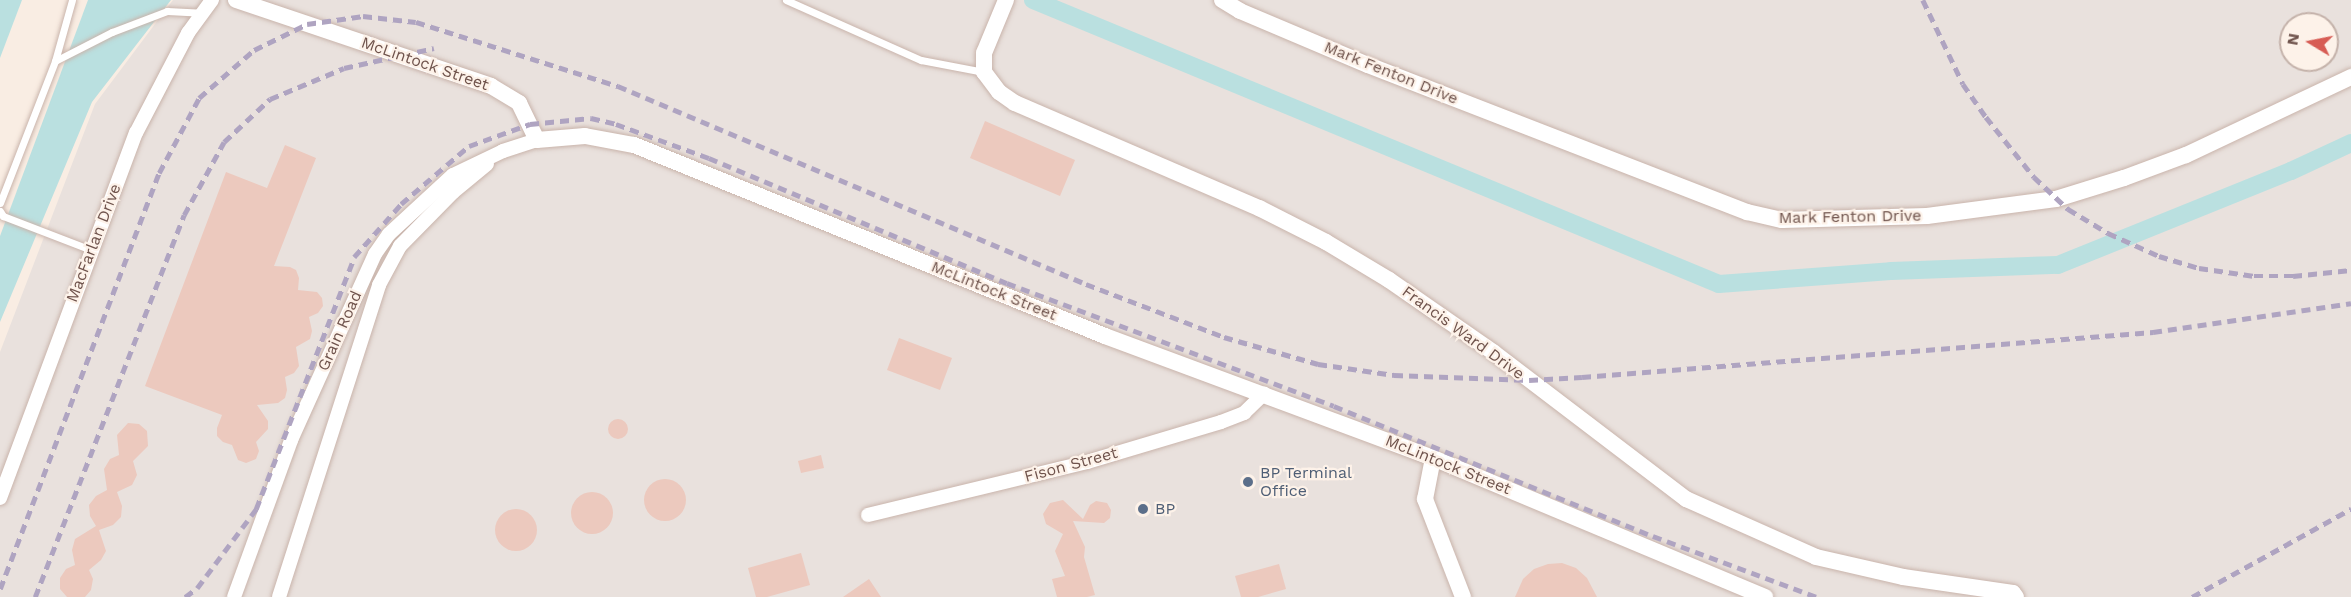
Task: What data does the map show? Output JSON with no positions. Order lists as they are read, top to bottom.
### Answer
{
  "streets": {
    "street": [
      "McLintock Street",
      "Mark Fenton Drive",
      "MacFarlan Drive",
      "Grain Road",
      "Francis Ward Drive",
      "Fison Street"
    ]
  },
  "crossings": [
    ["McLintock Street", "Grain Road"],
    ["McLintock Street", "Fison Street"]
  ],
  "places": ["BP Terminal Office", "BP"],
  "north": "left"
}
